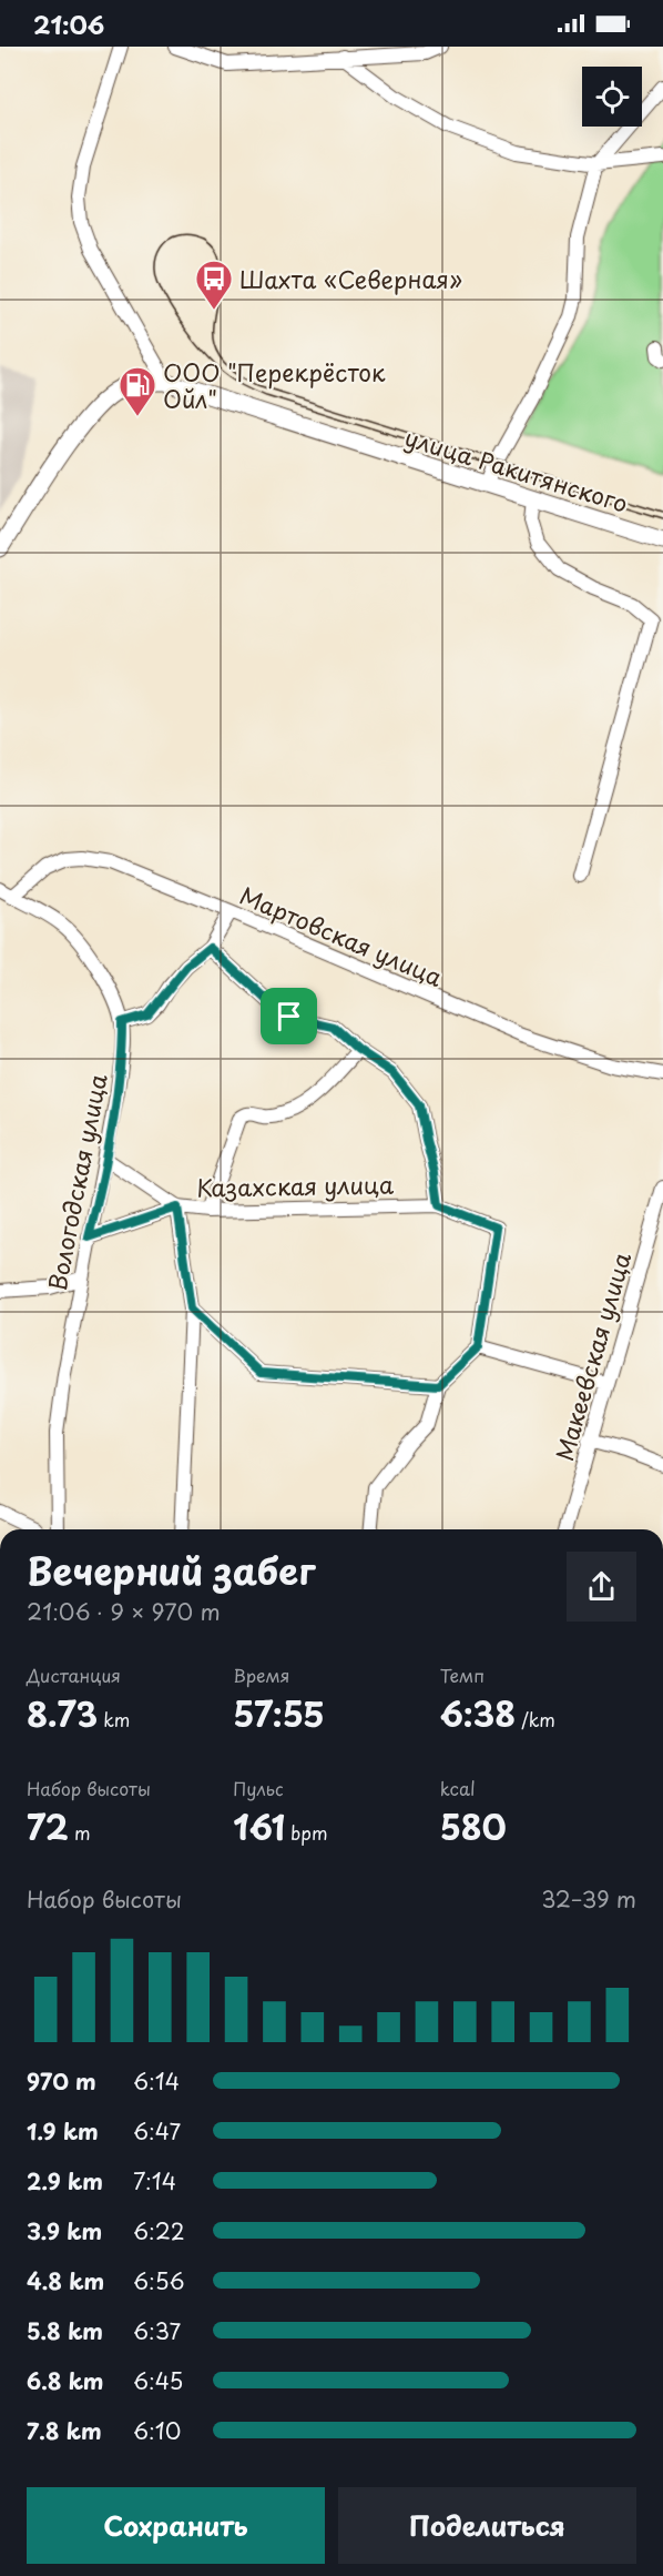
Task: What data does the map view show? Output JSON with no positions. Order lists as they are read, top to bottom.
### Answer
{
  "streets": {
    "main road": ["улица Ракитянского"],
    "street": [
      "Мартовская улица",
      "Вологодская улица",
      "Казахская улица",
      "Макеевская улица"
    ]
  },
  "crossings": [
    ["Мартовская улица", "Вологодская улица"],
    ["Вологодская улица", "Казахская улица"]
  ],
  "places": {
    "bus stop": ["Шахта «Северная»"],
    "fuel station": ["ООО \"Перекрёсток Ойл\""]
  },
  "page": {
    "status": "21:06",
    "heading": ["Вечерний забег", "21:06 · 9 × 970 m"],
    "stats": [
      ["Дистанция", "8.73 km"],
      ["Время", "57:55"],
      ["Темп", "6:38 /km"],
      ["Набор высоты", "72 m"],
      ["Пульс", "161 bpm"],
      ["kcal", "580"]
    ],
    "chart": ["Набор высоты", "32–39 m"],
    "list": [
      {
        "name": "970 m",
        "note": "6:14"
      },
      {
        "name": "1.9 km",
        "note": "6:47"
      },
      {
        "name": "2.9 km",
        "note": "7:14"
      },
      {
        "name": "3.9 km",
        "note": "6:22"
      },
      {
        "name": "4.8 km",
        "note": "6:56"
      },
      {
        "name": "5.8 km",
        "note": "6:37"
      },
      {
        "name": "6.8 km",
        "note": "6:45"
      },
      {
        "name": "7.8 km",
        "note": "6:10"
      }
    ],
    "buttons": ["Сохранить", "Поделиться"]
  }
}
